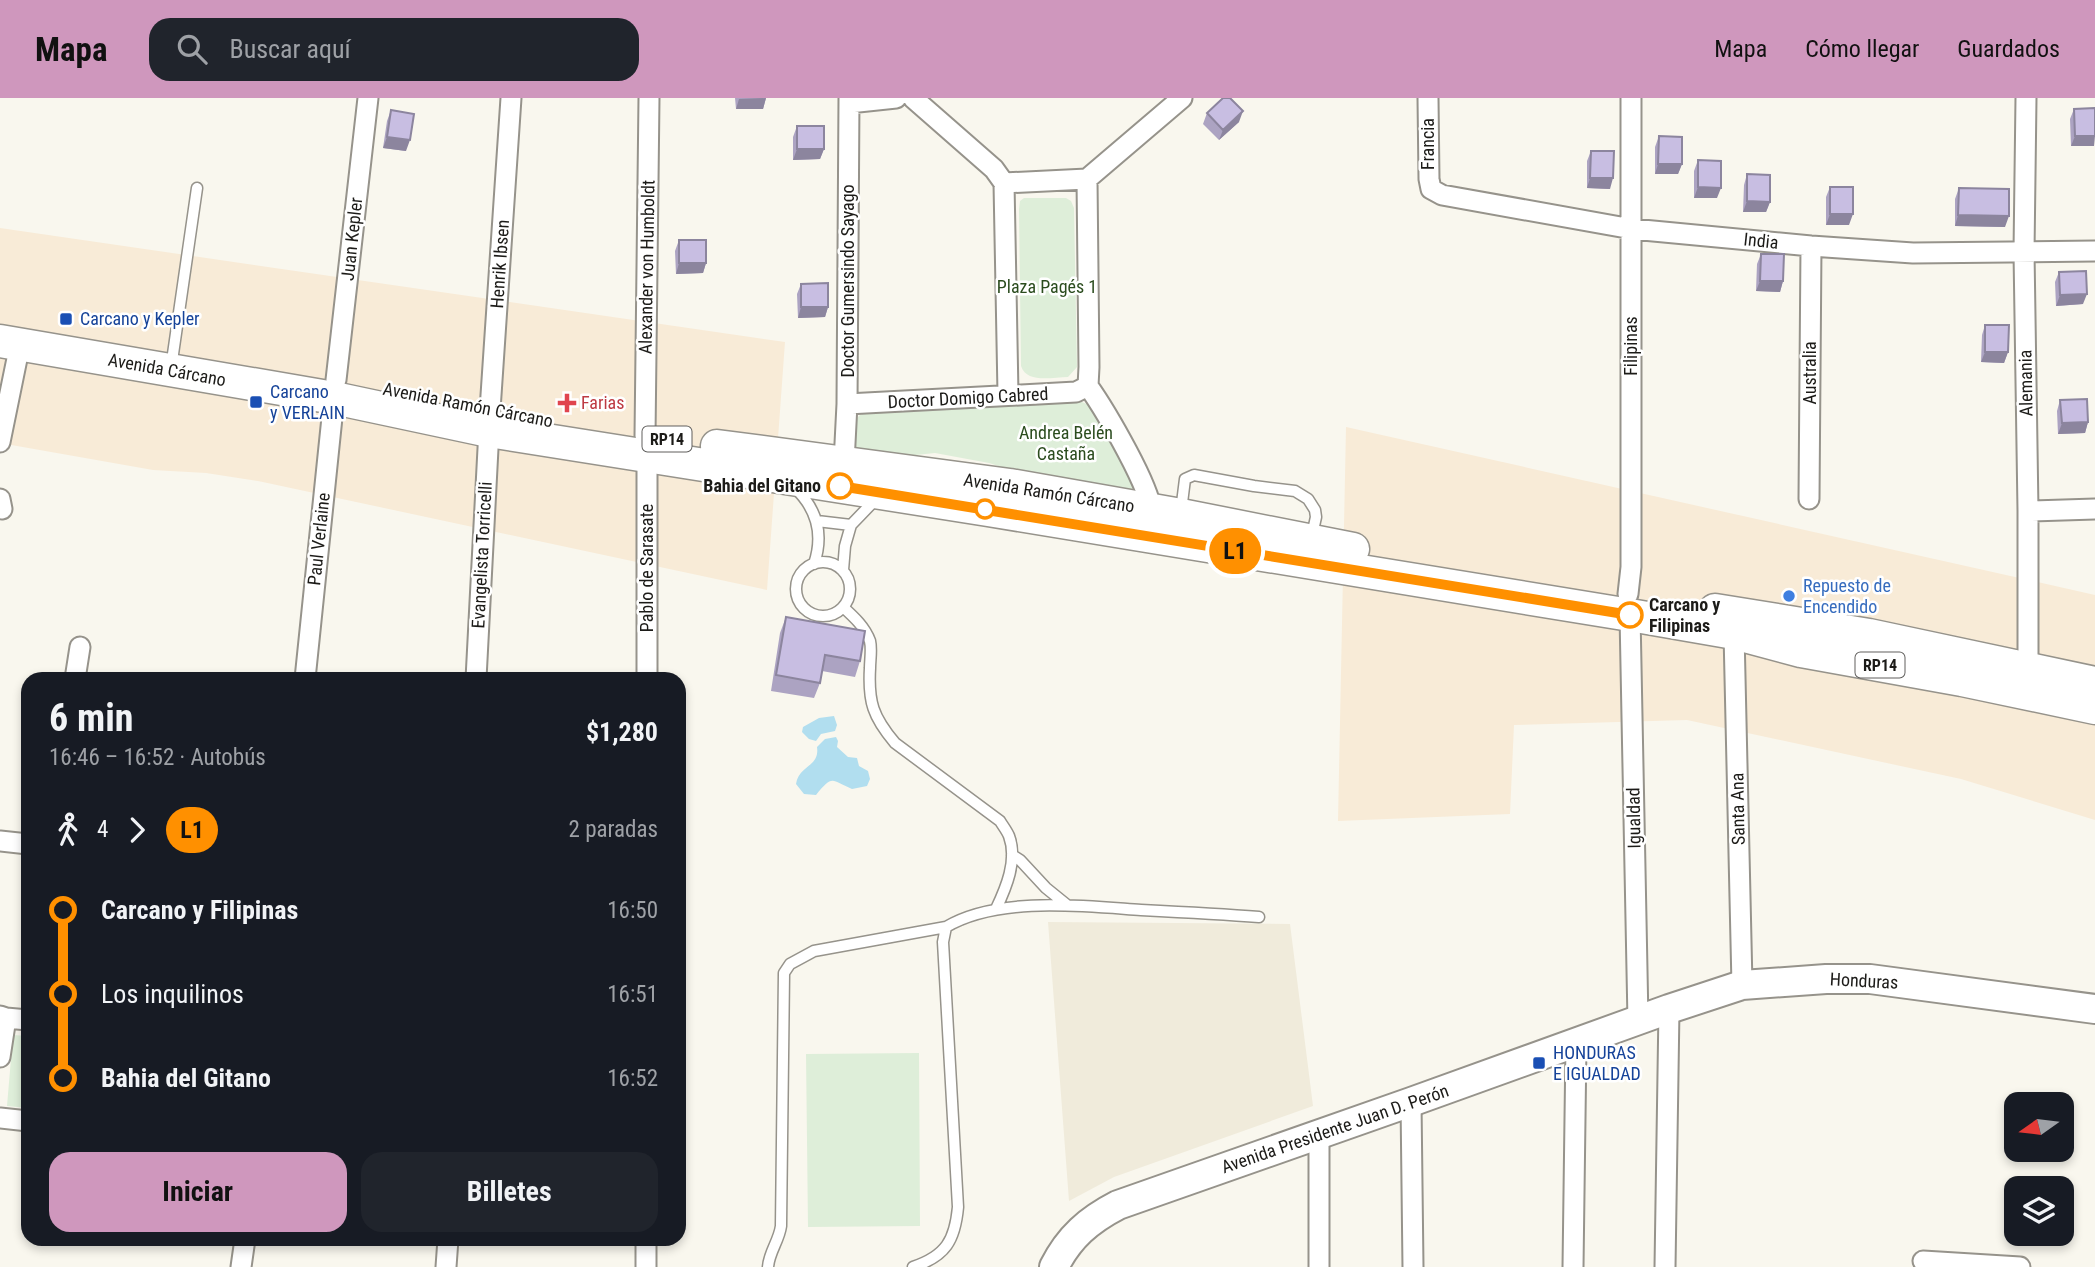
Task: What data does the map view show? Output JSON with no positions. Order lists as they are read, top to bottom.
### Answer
{
  "streets": {
    "main road": [
      "Avenida Cárcano",
      "Avenida Ramón Cárcano",
      "RP14",
      "Honduras",
      "Avenida Presidente Juan D. Perón"
    ],
    "street": [
      "Francia",
      "Juan Kepler",
      "India",
      "Henrik Ibsen",
      "Alexander von Humboldt",
      "Doctor Gumersindo Sayago",
      "Filipinas",
      "Australia",
      "Alemania",
      "Doctor Domigo Cabred",
      "Paul Verlaine",
      "Evangelista Torricelli",
      "Pablo de Sarasate",
      "Santa Ana",
      "Igualdad"
    ]
  },
  "crossings": [
    ["Francia", "India"],
    ["Juan Kepler", "Avenida Cárcano"],
    ["Juan Kepler", "Avenida Ramón Cárcano"],
    ["Juan Kepler", "Paul Verlaine"],
    ["India", "Filipinas"],
    ["India", "Australia"],
    ["India", "Alemania"],
    ["Henrik Ibsen", "Avenida Ramón Cárcano"],
    ["Henrik Ibsen", "Evangelista Torricelli"],
    ["Alexander von Humboldt", "Avenida Ramón Cárcano"],
    ["Alexander von Humboldt", "Pablo de Sarasate"],
    ["Doctor Gumersindo Sayago", "Doctor Domigo Cabred"],
    ["Doctor Gumersindo Sayago", "Avenida Ramón Cárcano"],
    ["Filipinas", "RP14"],
    ["Filipinas", "Igualdad"],
    ["Avenida Cárcano", "Avenida Ramón Cárcano"],
    ["Avenida Cárcano", "Paul Verlaine"],
    ["Alemania", "RP14"],
    ["Avenida Ramón Cárcano", "RP14"],
    ["Avenida Ramón Cárcano", "Paul Verlaine"],
    ["Avenida Ramón Cárcano", "Evangelista Torricelli"],
    ["Avenida Ramón Cárcano", "Pablo de Sarasate"],
    ["RP14", "Santa Ana"],
    ["RP14", "Igualdad"],
    ["Santa Ana", "Honduras"],
    ["Igualdad", "Honduras"],
    ["Igualdad", "Avenida Presidente Juan D. Perón"],
    ["Honduras", "Avenida Presidente Juan D. Perón"]
  ],
  "parks": ["Plaza Pagés 1", "Andrea Belén Castaña"],
  "places": {
    "transit": ["Carcano y Kepler", "Carcano y VERLAIN", "HONDURAS E IGUALDAD"],
    "health": ["Farias"],
    "other": ["Bahia del Gitano", "Repuesto de Encendido", "Carcano y Filipinas"]
  },
  "lines": ["bus line L1"],
  "north": "left",
  "page": {
    "header": "Mapa",
    "search": "Buscar aquí",
    "nav": ["Mapa", "Cómo llegar", "Guardados"],
    "on_map": "L1",
    "heading": ["6 min", "16:46 – 16:52 · Autobús", "$1,280"],
    "legs": ["4", "L1", "2 paradas"],
    "list": [
      {
        "name": "Carcano y Filipinas",
        "value": "16:50"
      },
      {
        "name": "Los inquilinos",
        "value": "16:51"
      },
      {
        "name": "Bahia del Gitano",
        "value": "16:52"
      }
    ],
    "buttons": ["Iniciar", "Billetes"]
  }
}
